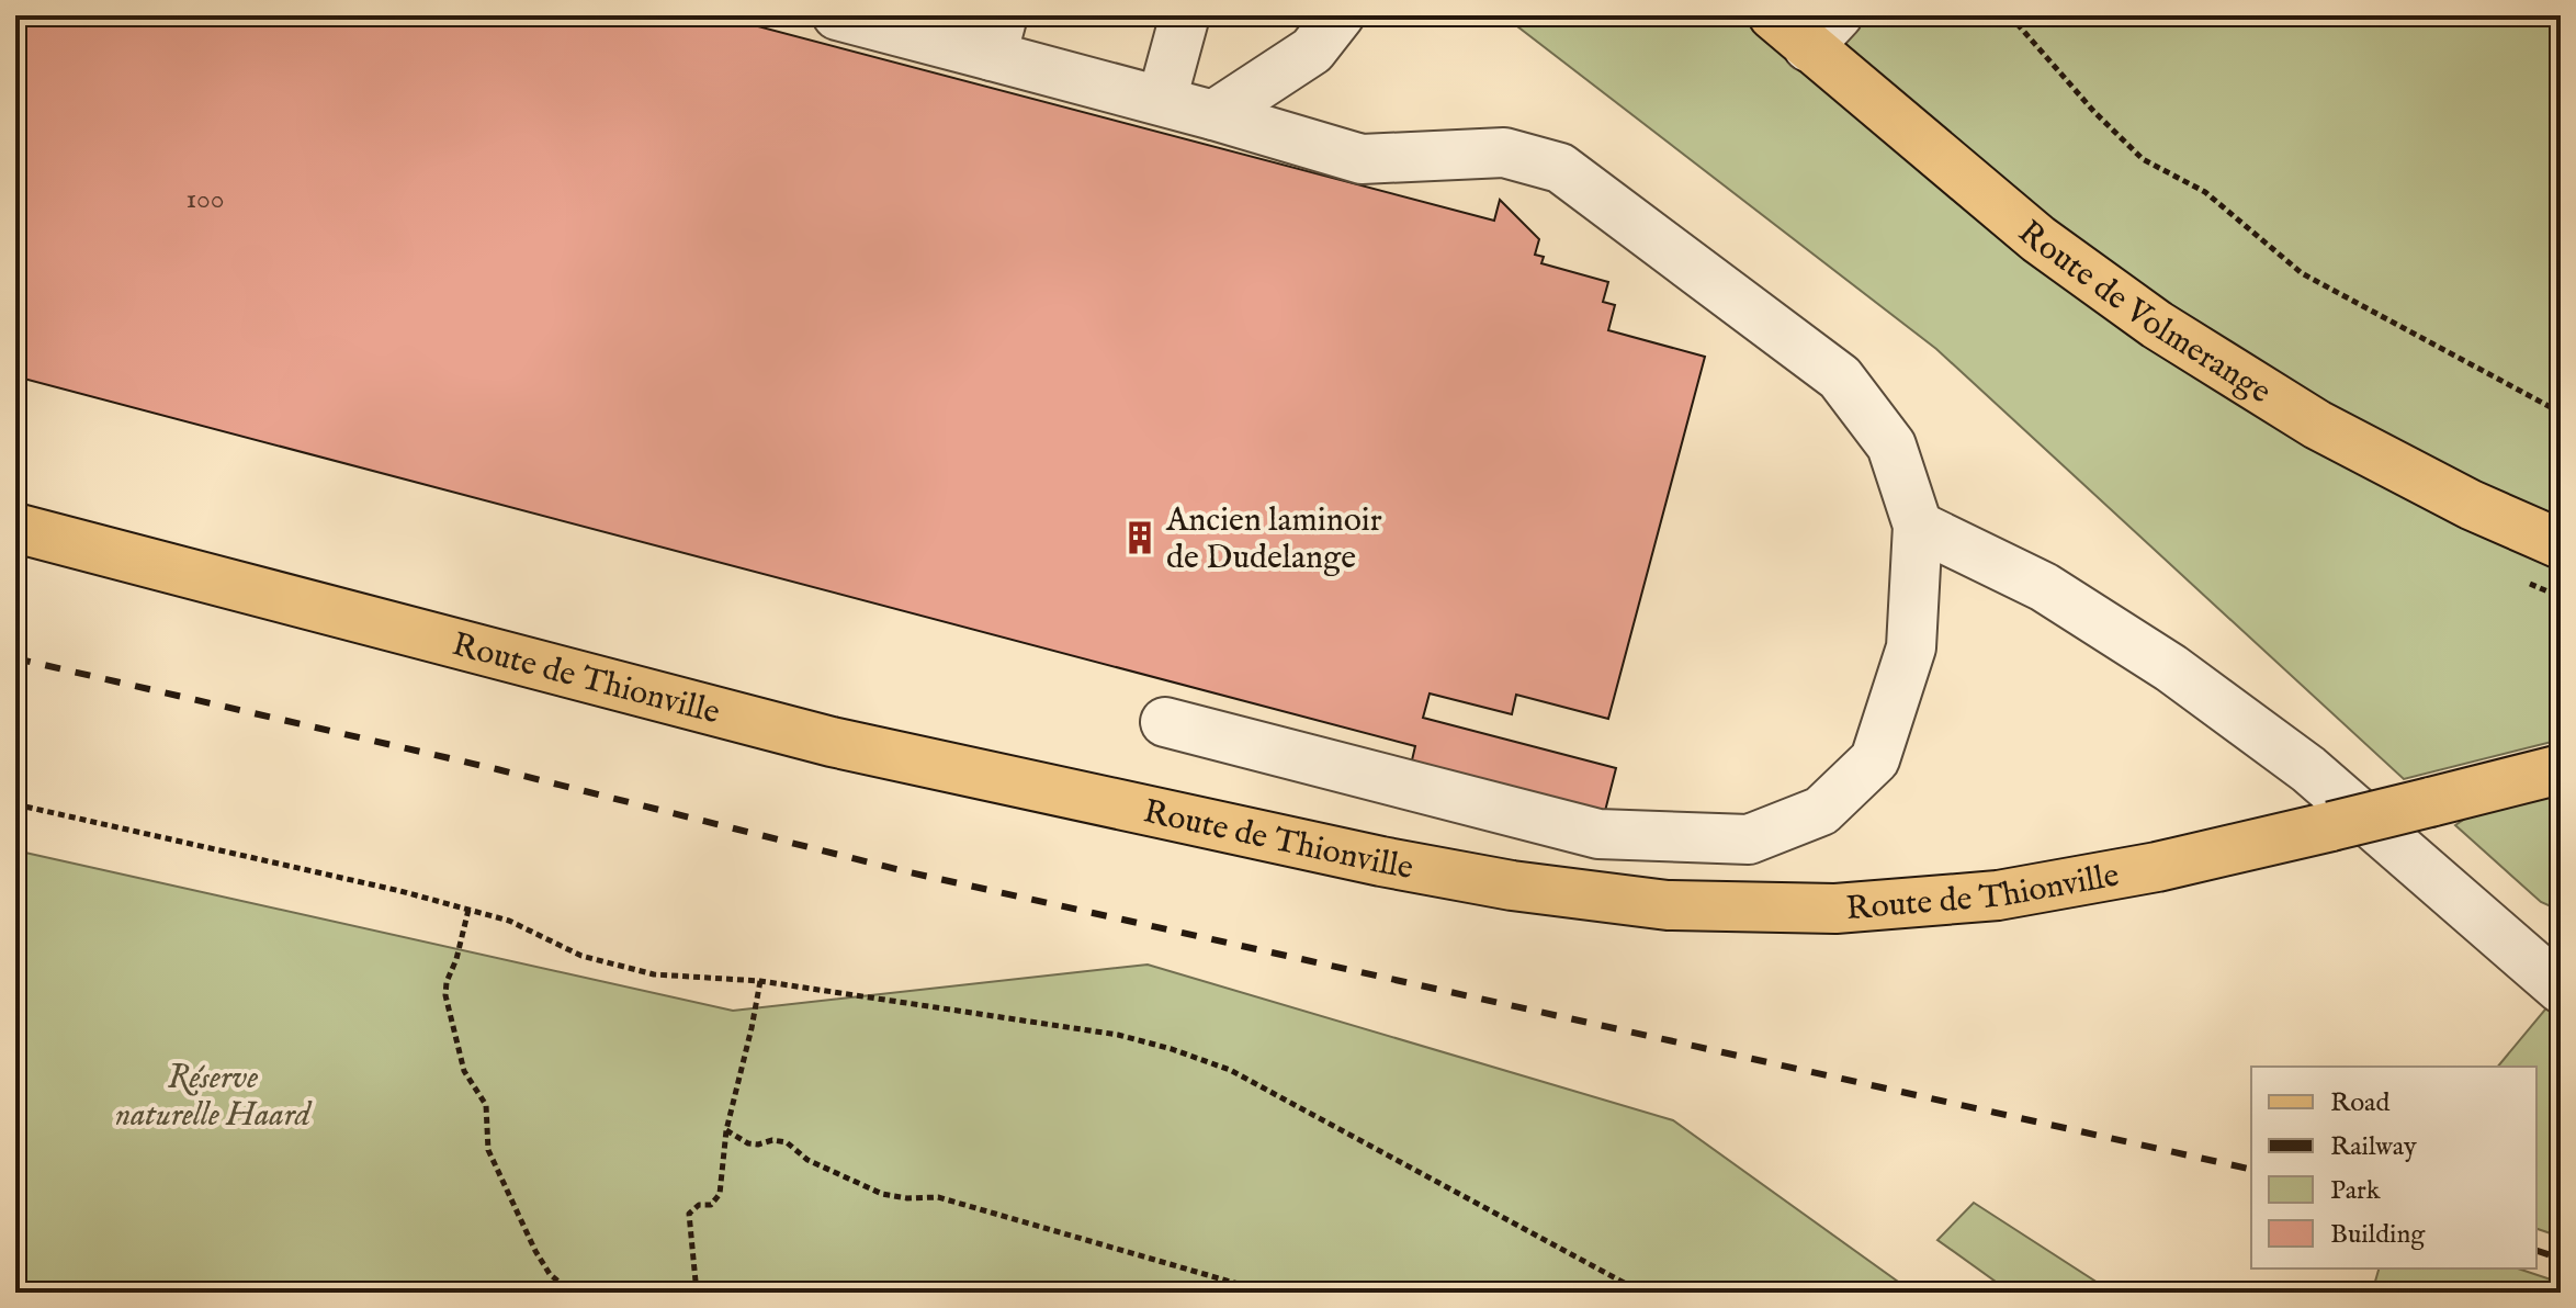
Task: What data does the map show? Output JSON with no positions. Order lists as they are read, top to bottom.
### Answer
{
  "streets": {
    "main road": ["Route de Volmerange", "Route de Thionville"]
  },
  "parks": ["Réserve naturelle Haard"],
  "places": {
    "building": ["Ancien laminoir de Dudelange"]
  },
  "house_numbers": ["100"],
  "legend": [
    "Road",
    "Railway",
    "Park",
    "Building"
  ]
}
